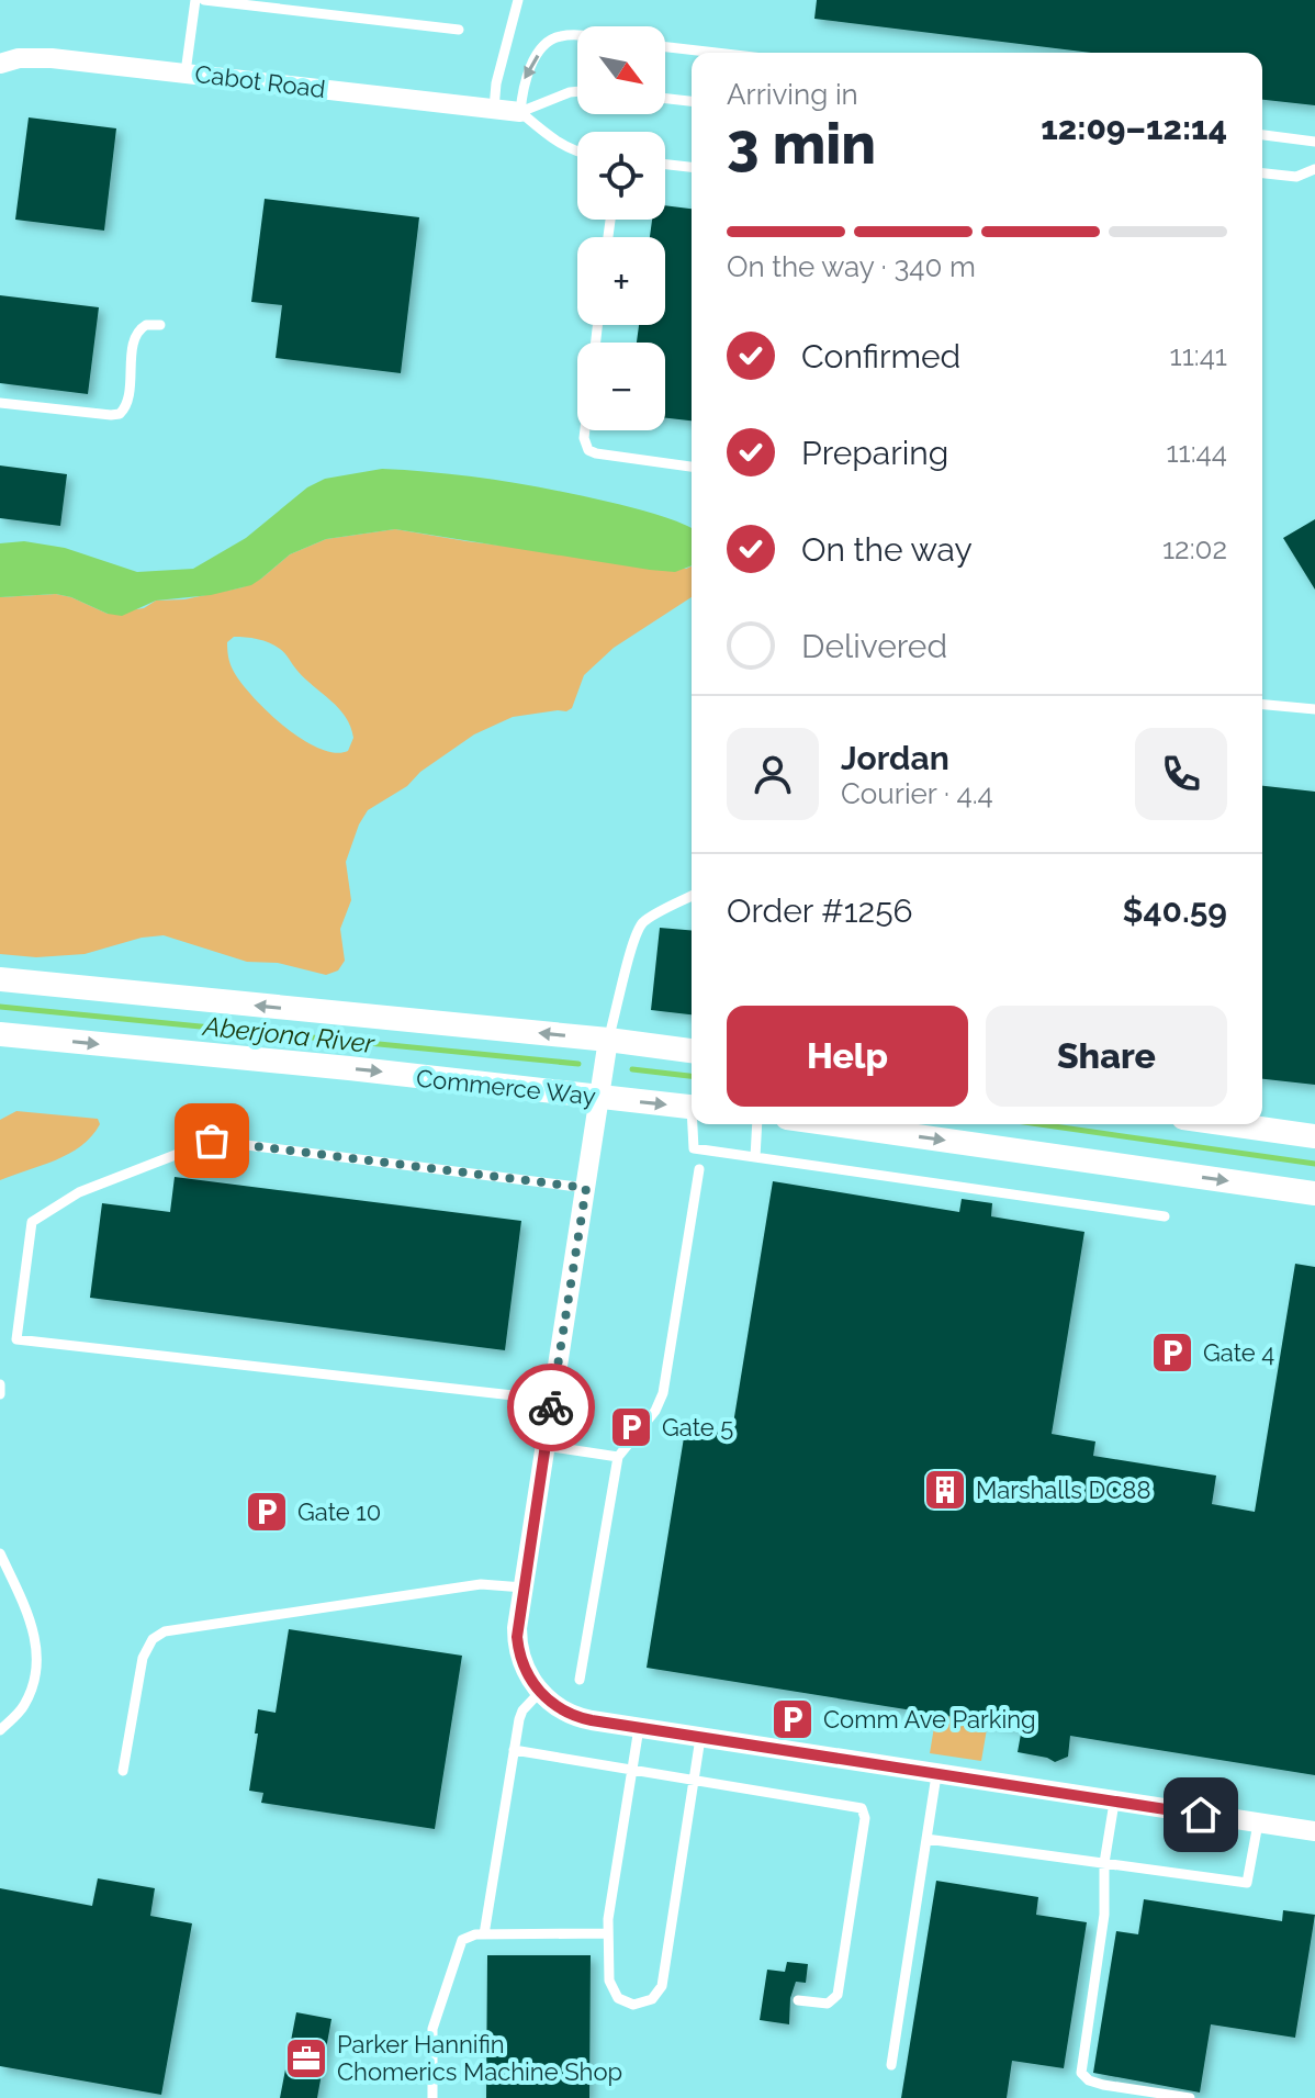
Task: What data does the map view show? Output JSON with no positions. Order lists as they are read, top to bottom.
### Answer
{
  "streets": {
    "street": ["Cabot Road", "Commerce Way"]
  },
  "water": ["Aberjona River"],
  "places": {
    "parking": [
      "Gate 4",
      "Gate 5",
      "Gate 10",
      "Comm Ave Parking"
    ],
    "building": ["Marshalls DC88"],
    "office": ["Parker Hannifin Chomerics Machine Shop"]
  },
  "north": "bottom right",
  "page": {
    "map_buttons": ["+", "−"],
    "heading": ["3 min", "Arriving in", "12:09–12:14"],
    "panel": [
      "Jordan",
      "Courier · 4.4",
      "Order #1256",
      "$40.59"
    ],
    "bar": "On the way · 340 m",
    "list": [
      ["Confirmed", "11:41"],
      ["Preparing", "11:44"],
      ["On the way", "12:02"],
      "Delivered"
    ],
    "buttons": ["Help", "Share"]
  }
}
